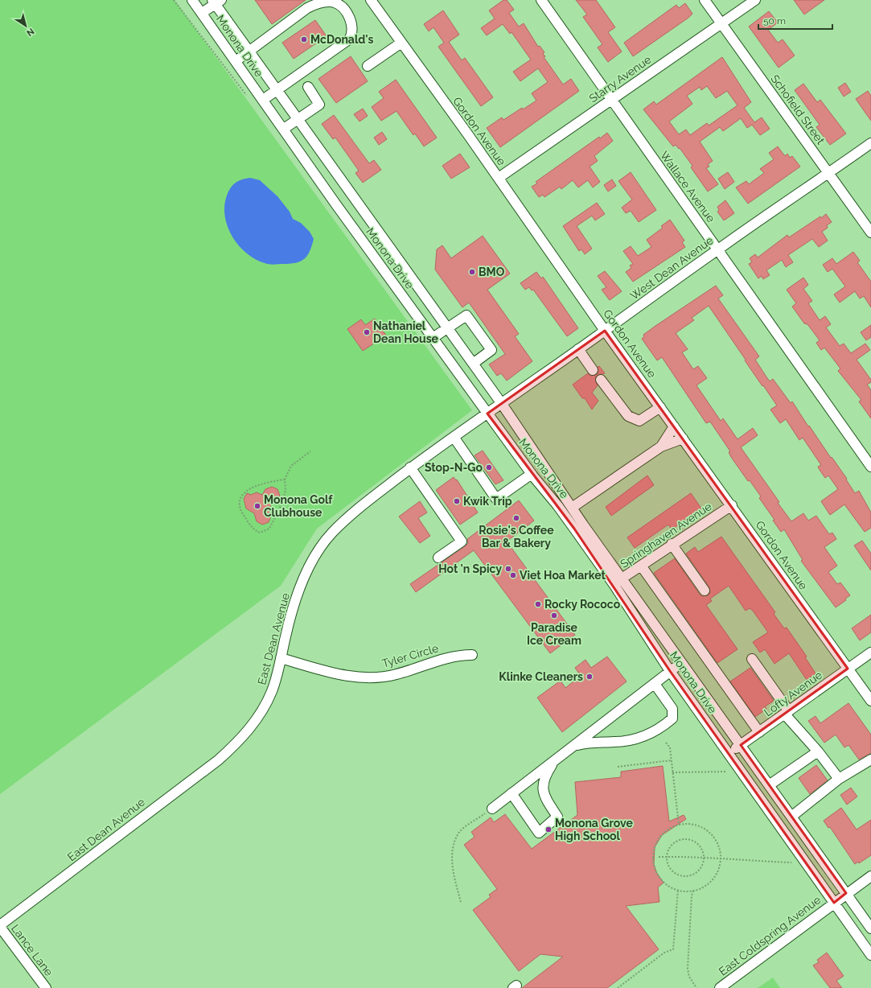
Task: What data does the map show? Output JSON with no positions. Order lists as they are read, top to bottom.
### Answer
{
  "streets": {
    "street": [
      "Monona Drive",
      "Starry Avenue",
      "Schofield Street",
      "Gordon Avenue",
      "Wallace Avenue",
      "West Dean Avenue",
      "Springhaven Avenue",
      "East Dean Avenue",
      "Tyler Circle",
      "Lofty Avenue",
      "East Coldspring Avenue",
      "Lance Lane"
    ]
  },
  "crossings": [
    ["Monona Drive", "West Dean Avenue"],
    ["Monona Drive", "Springhaven Avenue"],
    ["Monona Drive", "East Dean Avenue"],
    ["Monona Drive", "Lofty Avenue"],
    ["Monona Drive", "East Coldspring Avenue"],
    ["Starry Avenue", "Schofield Street"],
    ["Starry Avenue", "Gordon Avenue"],
    ["Starry Avenue", "Wallace Avenue"],
    ["Schofield Street", "West Dean Avenue"],
    ["Gordon Avenue", "West Dean Avenue"],
    ["Gordon Avenue", "Springhaven Avenue"],
    ["Gordon Avenue", "Lofty Avenue"],
    ["Wallace Avenue", "West Dean Avenue"],
    ["West Dean Avenue", "East Dean Avenue"],
    ["East Dean Avenue", "Tyler Circle"],
    ["East Dean Avenue", "Lance Lane"]
  ],
  "places": [
    "McDonald's",
    "BMO",
    "Nathaniel Dean House",
    "Stop-N-Go",
    "Kwik Trip",
    "Monona Golf Clubhouse",
    "Rosie's Coffee Bar & Bakery",
    "Hot 'n Spicy",
    "Viet Hoa Market",
    "Rocky Rococo",
    "Paradise Ice Cream",
    "Klinke Cleaners",
    "Monona Grove High School"
  ],
  "scale_bar": "50 m",
  "north": "bottom right"
}
